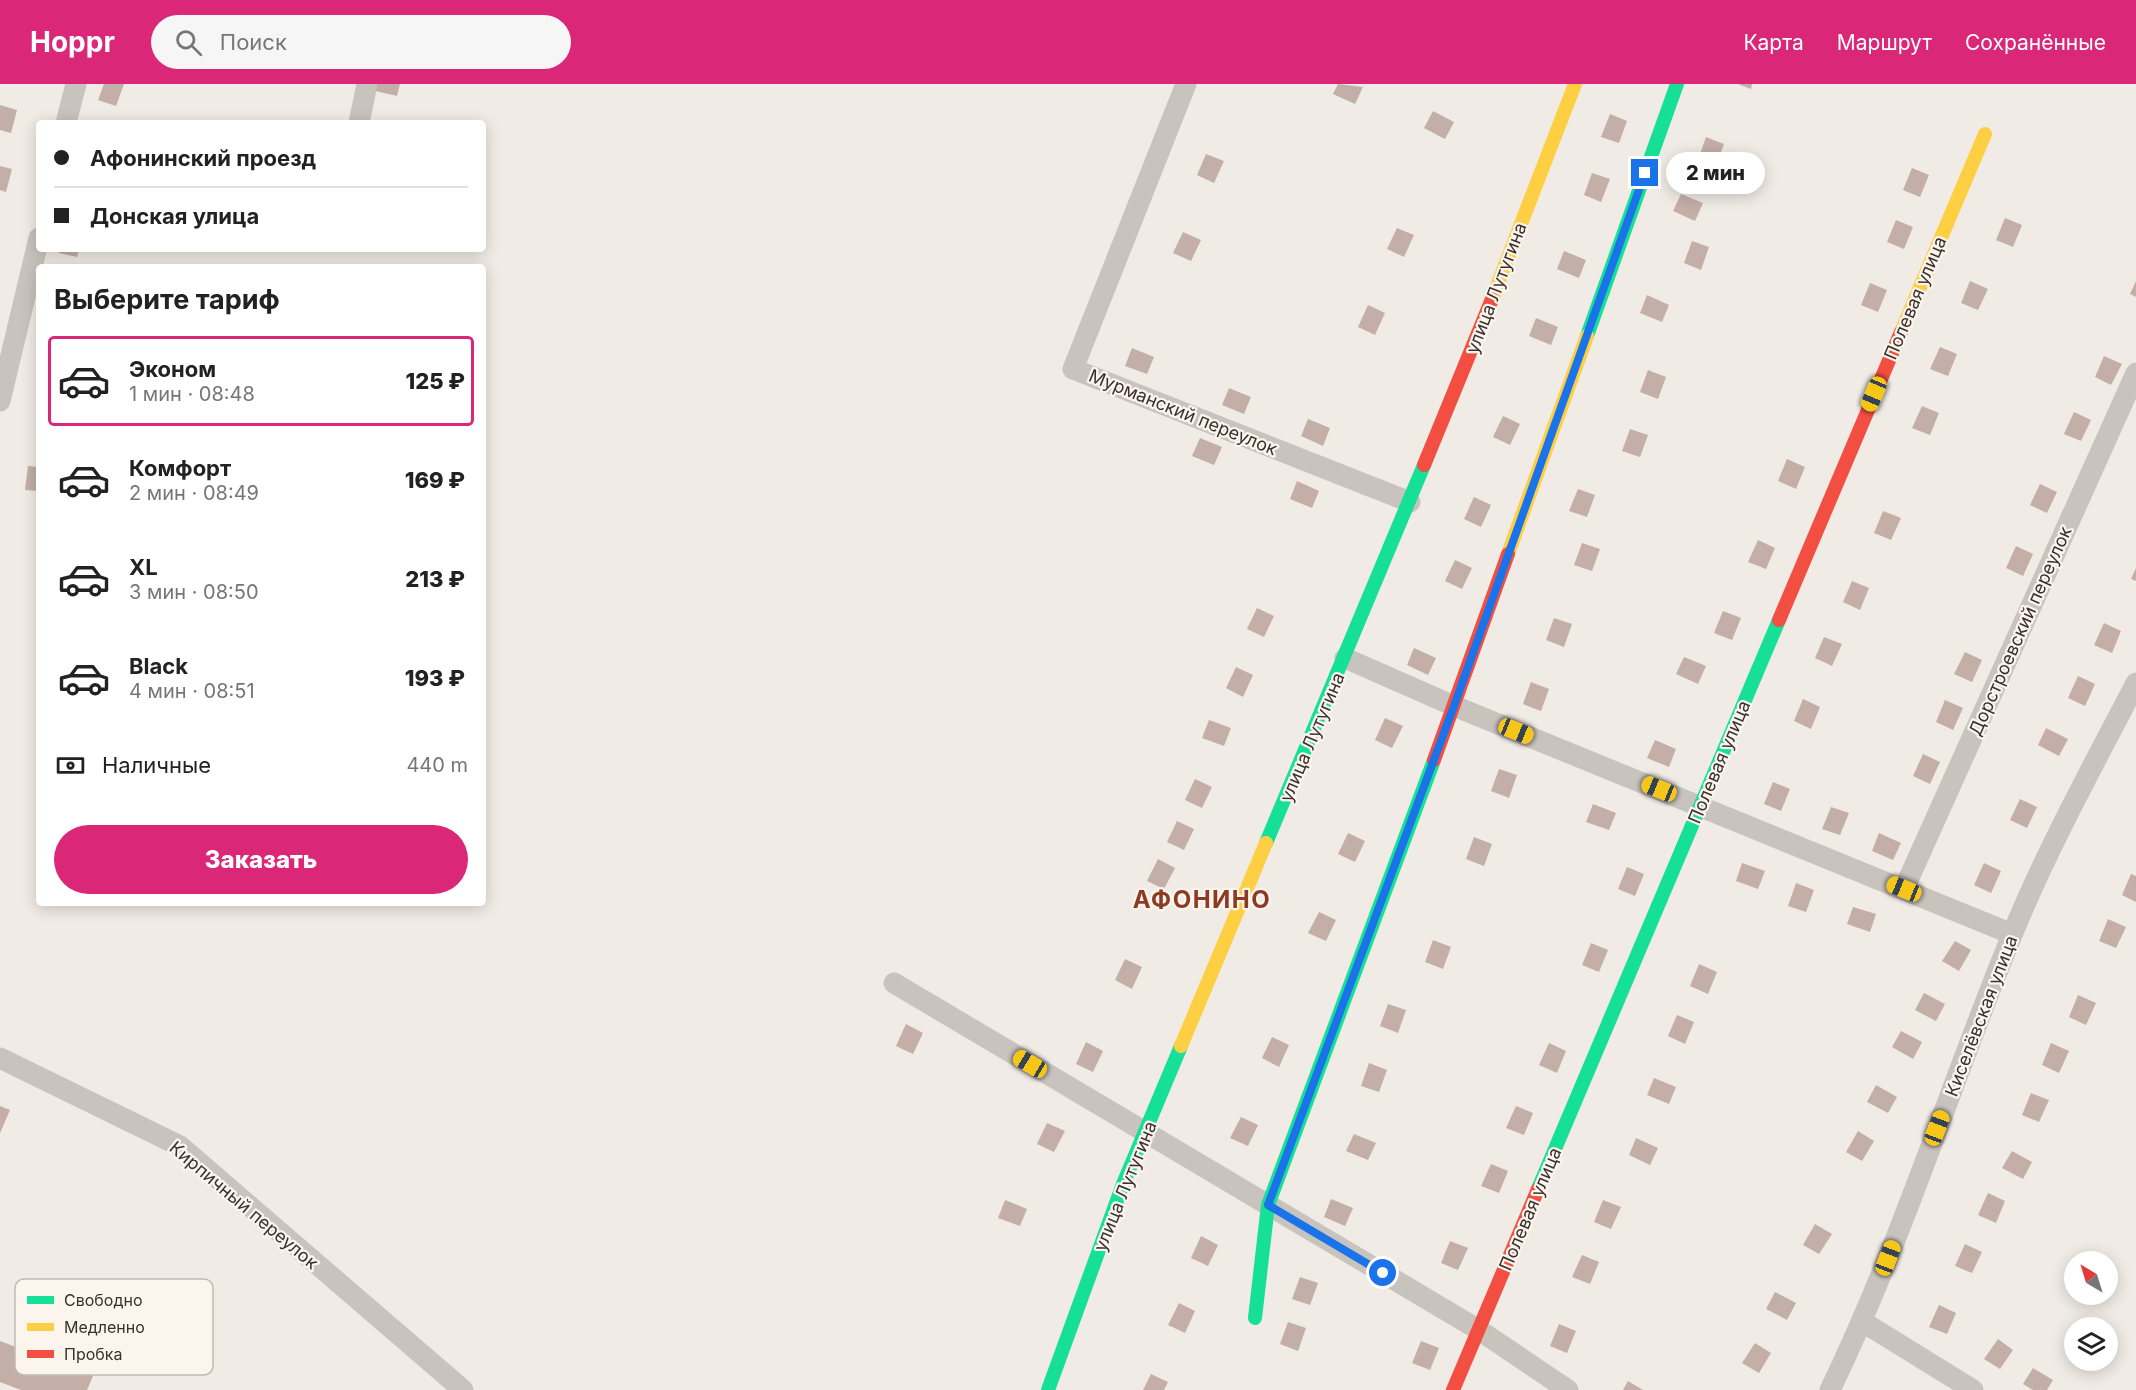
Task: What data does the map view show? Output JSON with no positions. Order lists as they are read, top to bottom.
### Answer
{
  "streets": {
    "street": [
      "улица Лутугина",
      "Полевая улица",
      "Мурманский переулок",
      "Дорстроевский переулок",
      "Киселёвская улица",
      "Кирпичный переулок"
    ]
  },
  "crossings": [
    ["улица Лутугина", "Мурманский переулок"]
  ],
  "districts": ["АФОНИНО"],
  "legend": ["Свободно", "Медленно", "Пробка"],
  "north": "top left",
  "page": {
    "header": "Hoppr",
    "search": "Поиск",
    "nav": ["Карта", "Маршрут", "Сохранённые"],
    "banner": ["Афонинский проезд", "Донская улица"],
    "bubble": "2 мин",
    "heading": "Выберите тариф",
    "list": [
      {
        "name": "Эконом",
        "note": "1 мин · 08:48",
        "value": "125 ₽"
      },
      {
        "name": "Комфорт",
        "note": "2 мин · 08:49",
        "value": "169 ₽"
      },
      {
        "name": "XL",
        "note": "3 мин · 08:50",
        "value": "213 ₽"
      },
      {
        "name": "Black",
        "note": "4 мин · 08:51",
        "value": "193 ₽"
      }
    ],
    "pay": ["Наличные", "440 m"],
    "buttons": "Заказать"
  }
}
